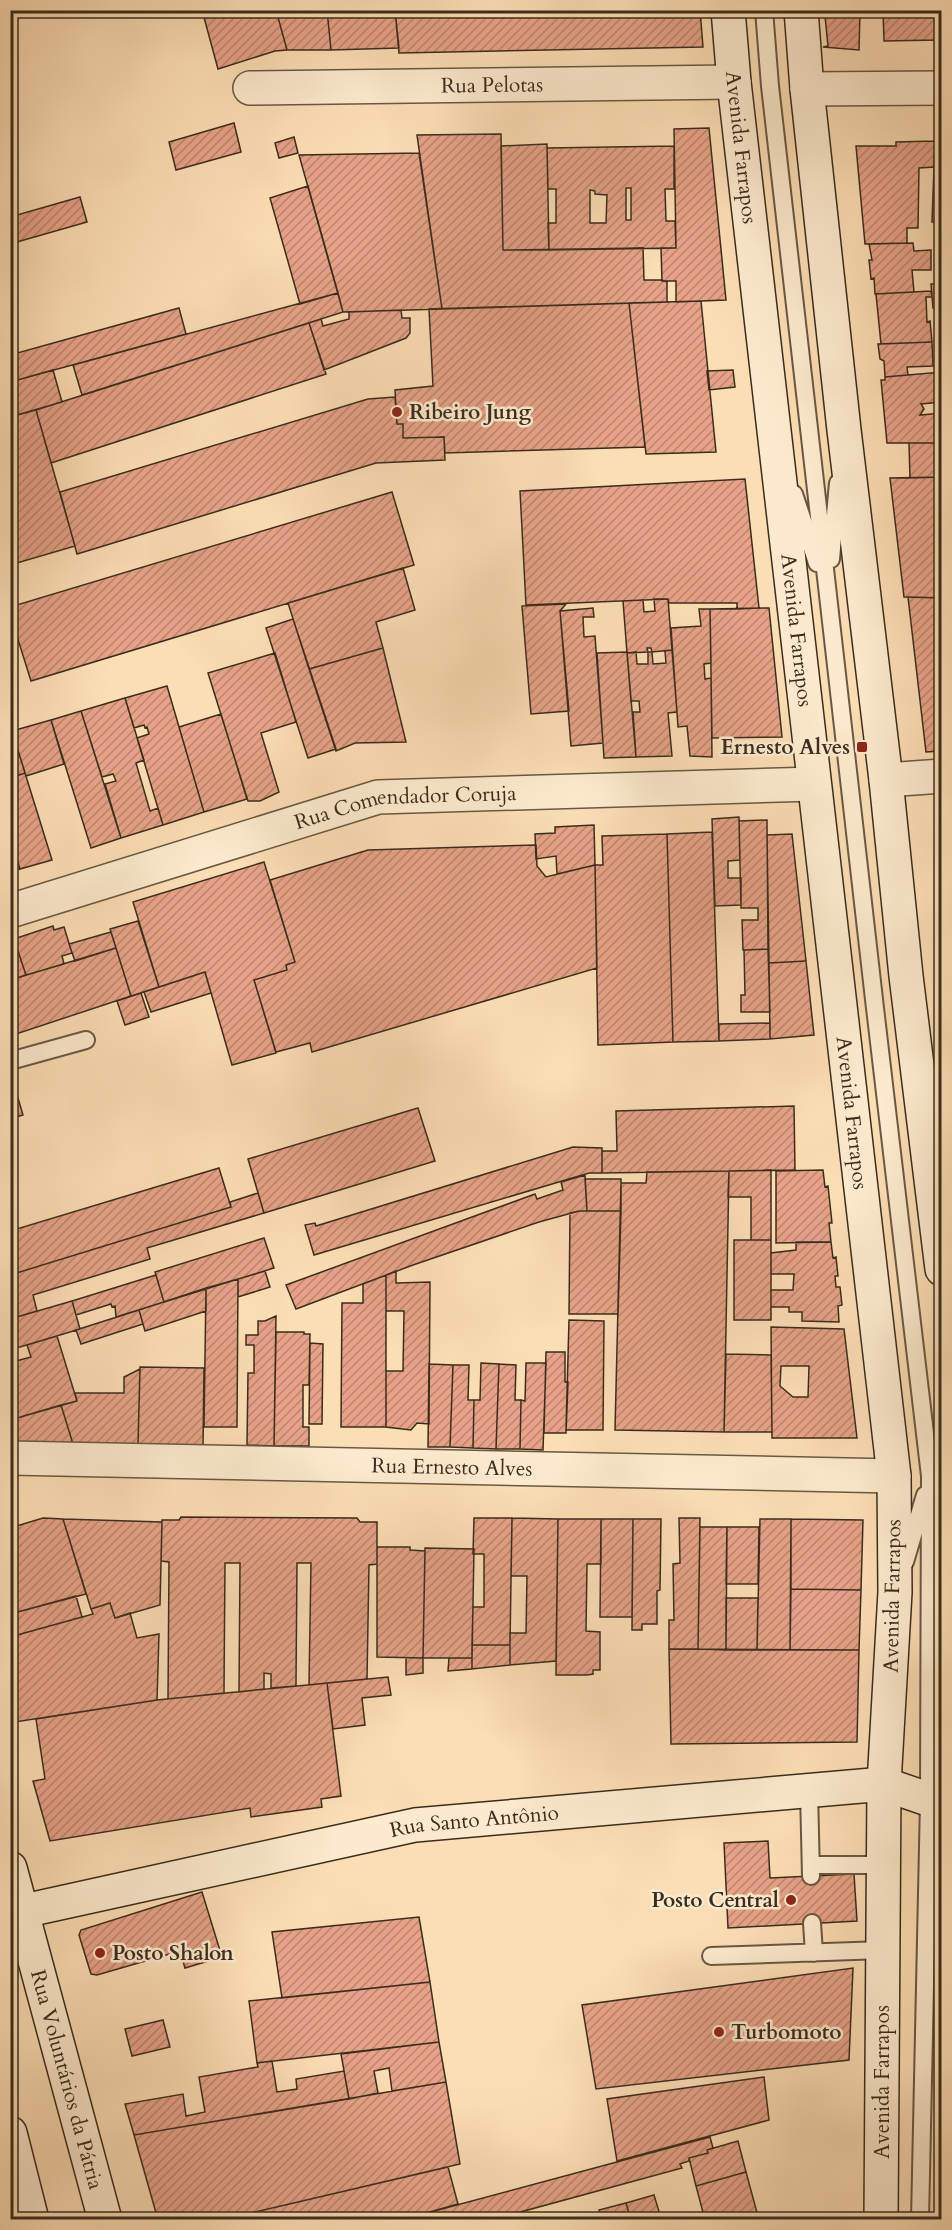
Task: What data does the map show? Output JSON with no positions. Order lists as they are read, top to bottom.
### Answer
{
  "streets": {
    "main road": [
      "Rua Pelotas",
      "Avenida Farrapos",
      "Rua Comendador Coruja",
      "Rua Ernesto Alves",
      "Rua Santo Antônio",
      "Rua Voluntários da Pátria"
    ]
  },
  "crossings": [
    ["Rua Pelotas", "Avenida Farrapos"],
    ["Avenida Farrapos", "Rua Comendador Coruja"],
    ["Avenida Farrapos", "Rua Ernesto Alves"],
    ["Avenida Farrapos", "Rua Santo Antônio"],
    ["Rua Santo Antônio", "Rua Voluntários da Pátria"]
  ],
  "places": {
    "other": [
      "Ribeiro Jung",
      "Posto Central",
      "Posto Shalon",
      "Turbomoto"
    ],
    "transit": ["Ernesto Alves"]
  }
}
